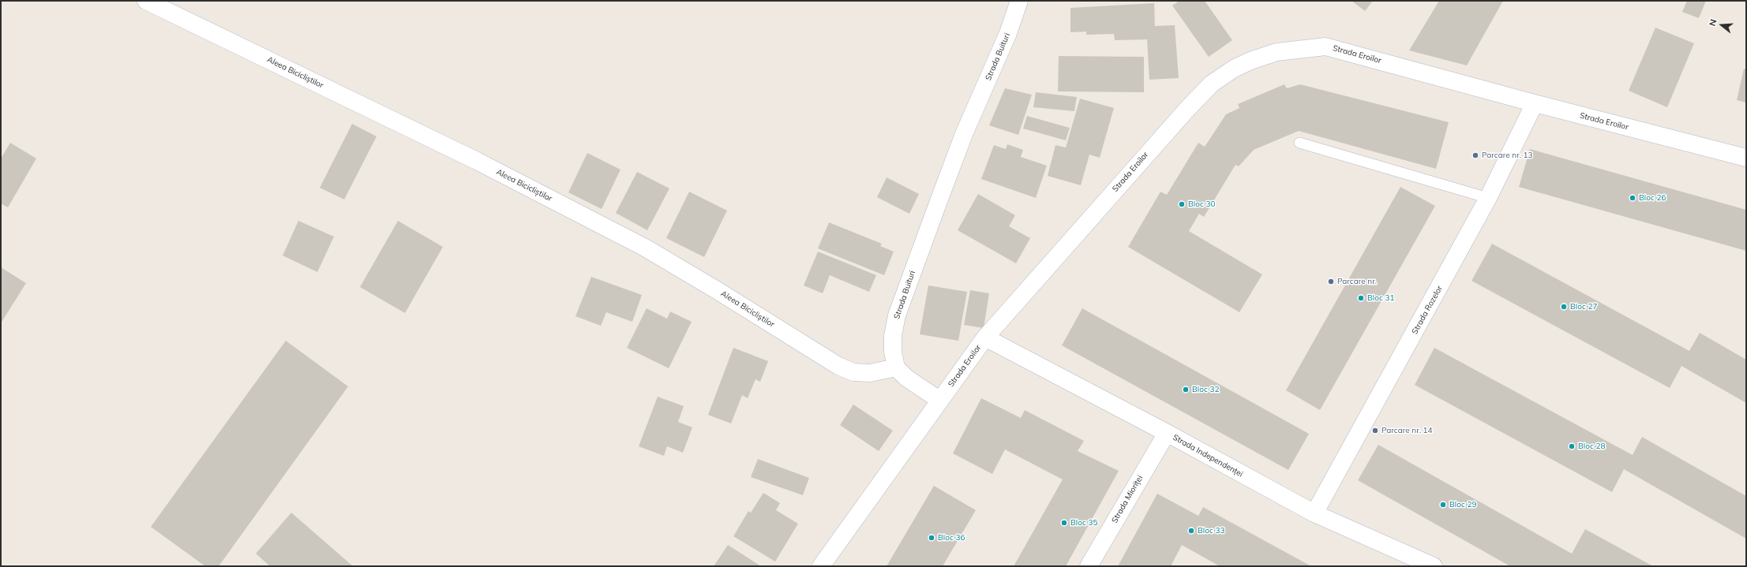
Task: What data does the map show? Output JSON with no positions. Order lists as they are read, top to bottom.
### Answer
{
  "streets": {
    "street": [
      "Strada Eroilor",
      "Strada Buituri",
      "Aleea Bicicliștilor",
      "Strada Rozelor",
      "Strada Independenței",
      "Strada Mioriței"
    ]
  },
  "crossings": [
    ["Strada Eroilor", "Strada Rozelor"],
    ["Strada Eroilor", "Strada Independenței"],
    ["Strada Buituri", "Aleea Bicicliștilor"],
    ["Strada Rozelor", "Strada Independenței"],
    ["Strada Independenței", "Strada Mioriței"]
  ],
  "places": [
    "Parcare nr. 13",
    "Bloc 26",
    "Bloc 30",
    "Parcare nr.",
    "Bloc 31",
    "Bloc 27",
    "Bloc 32",
    "Parcare nr. 14",
    "Bloc 28",
    "Bloc 29",
    "Bloc 35",
    "Bloc 33",
    "Bloc 36"
  ],
  "north": "left"
}
